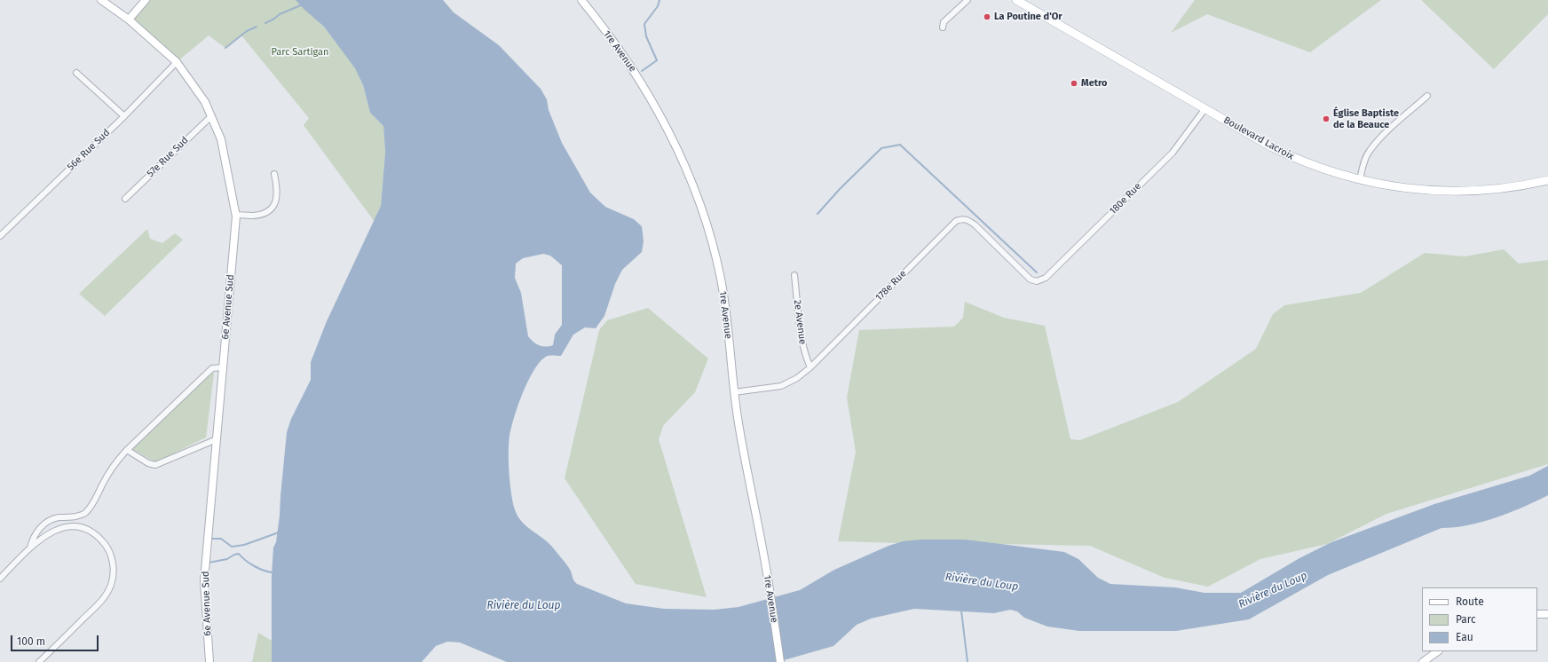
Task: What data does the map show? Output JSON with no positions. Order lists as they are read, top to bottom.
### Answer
{
  "streets": {
    "main road": ["1re Avenue", "Boulevard Lacroix", "6e Avenue Sud"],
    "street": [
      "56e Rue Sud",
      "57e Rue Sud",
      "180e Rue",
      "178e Rue",
      "2e Avenue"
    ]
  },
  "crossings": [
    ["1re Avenue", "178e Rue"],
    ["Boulevard Lacroix", "180e Rue"],
    ["56e Rue Sud", "6e Avenue Sud"],
    ["57e Rue Sud", "6e Avenue Sud"],
    ["180e Rue", "178e Rue"],
    ["178e Rue", "2e Avenue"]
  ],
  "water": ["Rivière du Loup"],
  "parks": ["Parc Sartigan"],
  "places": ["La Poutine d'Or", "Metro", "Église Baptiste de la Beauce"],
  "legend": ["Route", "Parc", "Eau"],
  "scale_bar": "100 m"
}
